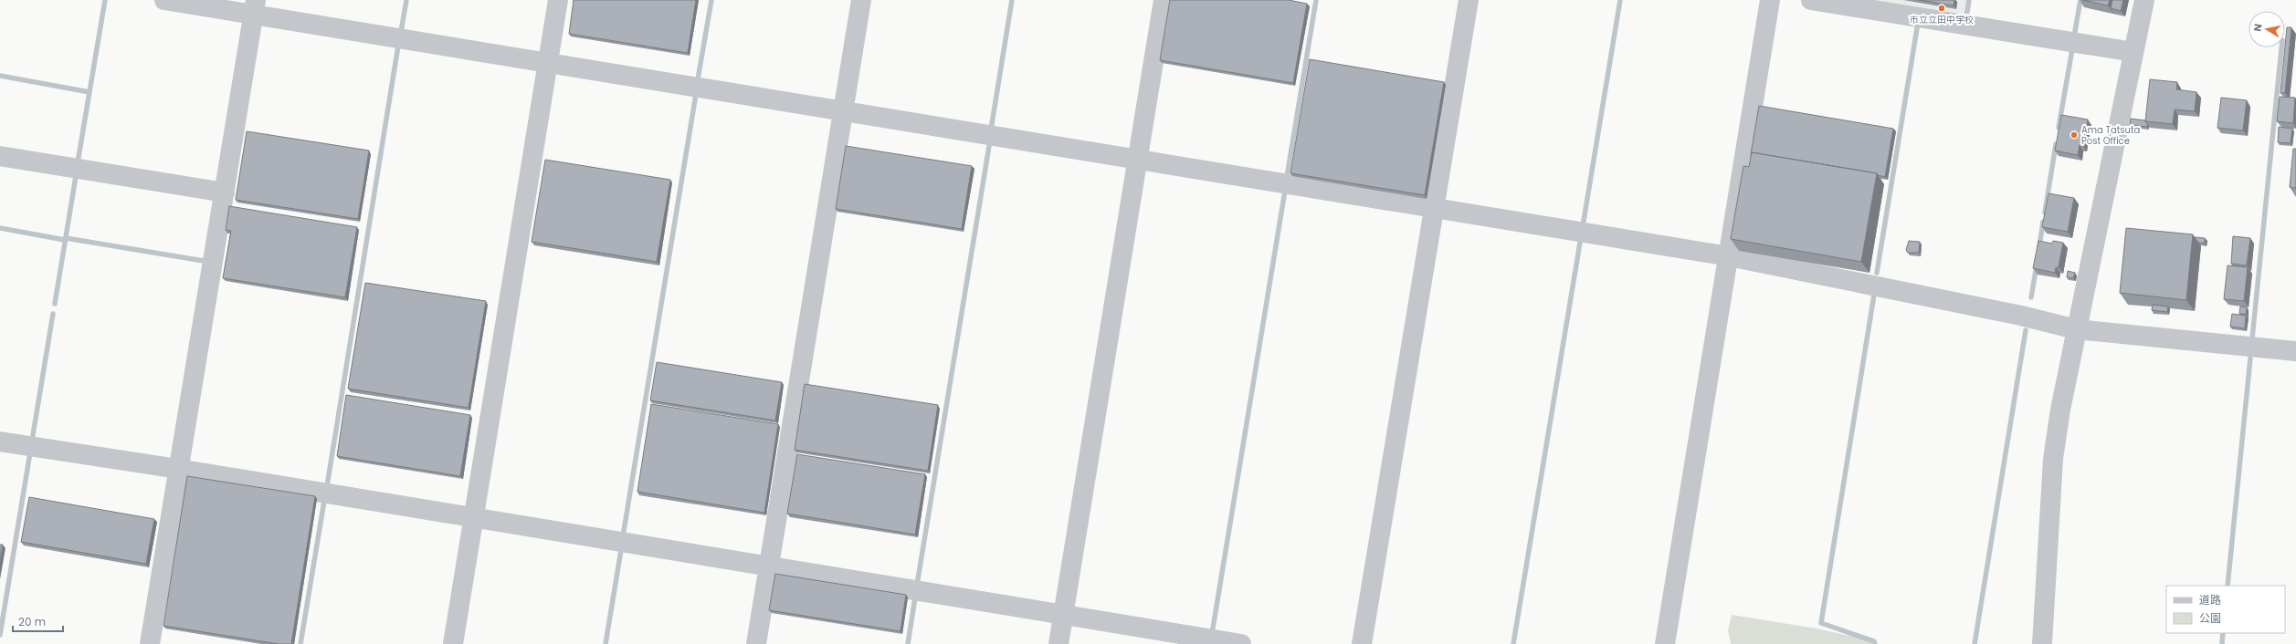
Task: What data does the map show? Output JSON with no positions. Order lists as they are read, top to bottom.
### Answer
{
  "places": ["市立立田中学校", "Ama Tatsuta Post Office"],
  "legend": ["道路", "公園"],
  "scale_bar": "20 m",
  "north": "left"
}
